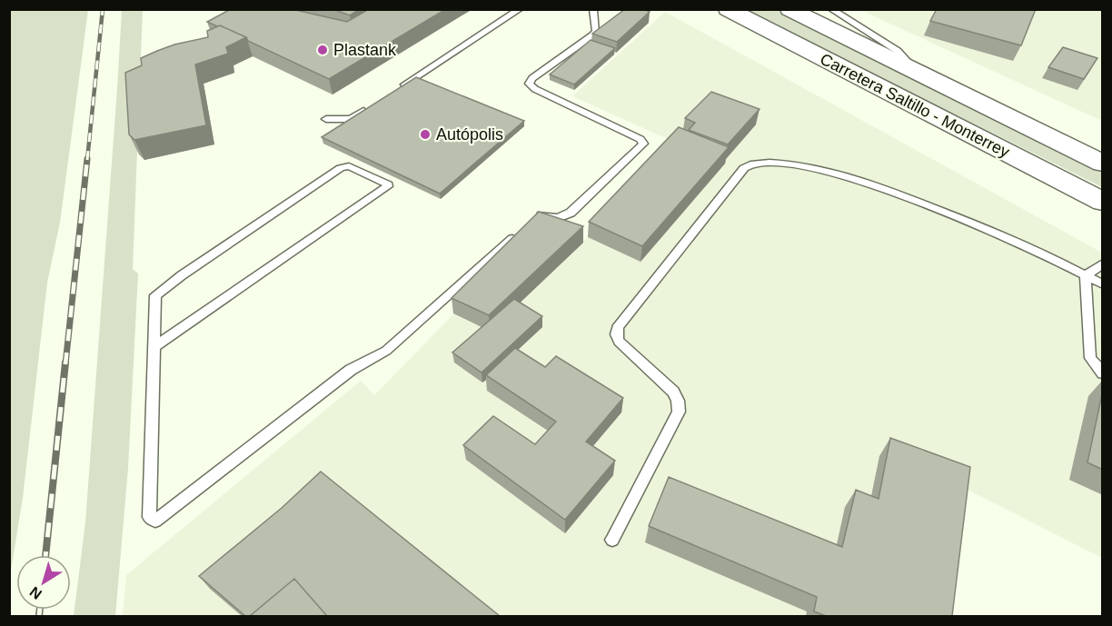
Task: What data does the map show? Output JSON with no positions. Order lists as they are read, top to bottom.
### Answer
{
  "streets": {
    "main road": ["Carretera Saltillo - Monterrey"]
  },
  "places": ["Plastank", "Autópolis"],
  "north": "bottom left"
}
